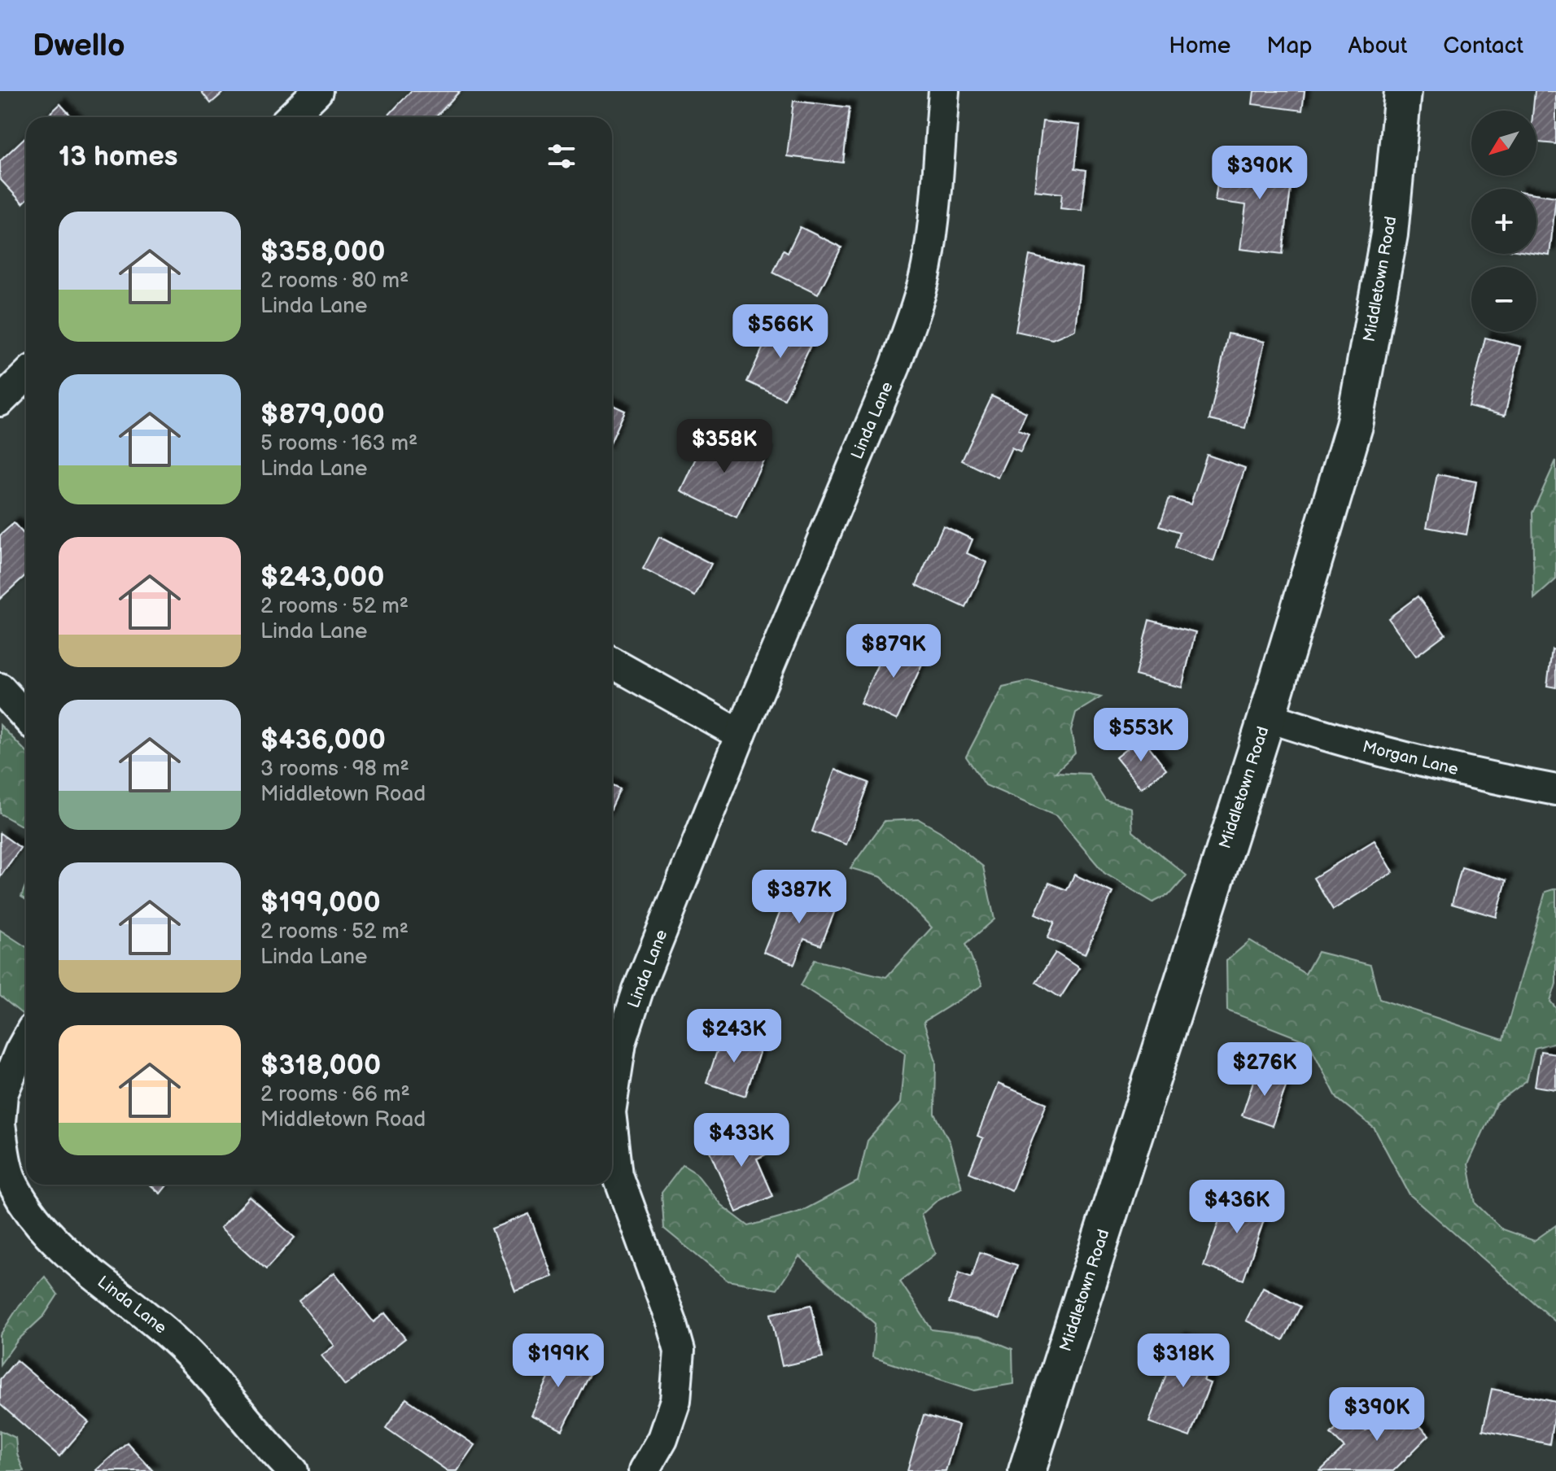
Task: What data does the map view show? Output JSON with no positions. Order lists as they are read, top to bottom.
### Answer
{
  "streets": {
    "street": ["Middletown Road", "Linda Lane", "Morgan Lane"]
  },
  "crossings": [
    ["Middletown Road", "Morgan Lane"]
  ],
  "north": "bottom left",
  "page": {
    "header": "Dwello",
    "nav": [
      "Home",
      "Map",
      "About",
      "Contact"
    ],
    "map_buttons": ["+", "−"],
    "heading": "13 homes",
    "price": [
      "$390K",
      "$566K",
      "$358K",
      "$879K",
      "$553K",
      "$387K",
      "$243K",
      "$276K",
      "$433K",
      "$436K",
      "$199K",
      "$318K",
      "$390K"
    ],
    "list": [
      {
        "name": "$358,000",
        "note": "2 rooms · 80 m² · Linda Lane"
      },
      {
        "name": "$879,000",
        "note": "5 rooms · 163 m² · Linda Lane"
      },
      {
        "name": "$243,000",
        "note": "2 rooms · 52 m² · Linda Lane"
      },
      {
        "name": "$436,000",
        "note": "3 rooms · 98 m² · Middletown Road"
      },
      {
        "name": "$199,000",
        "note": "2 rooms · 52 m² · Linda Lane"
      },
      {
        "name": "$318,000",
        "note": "2 rooms · 66 m² · Middletown Road"
      }
    ]
  }
}
